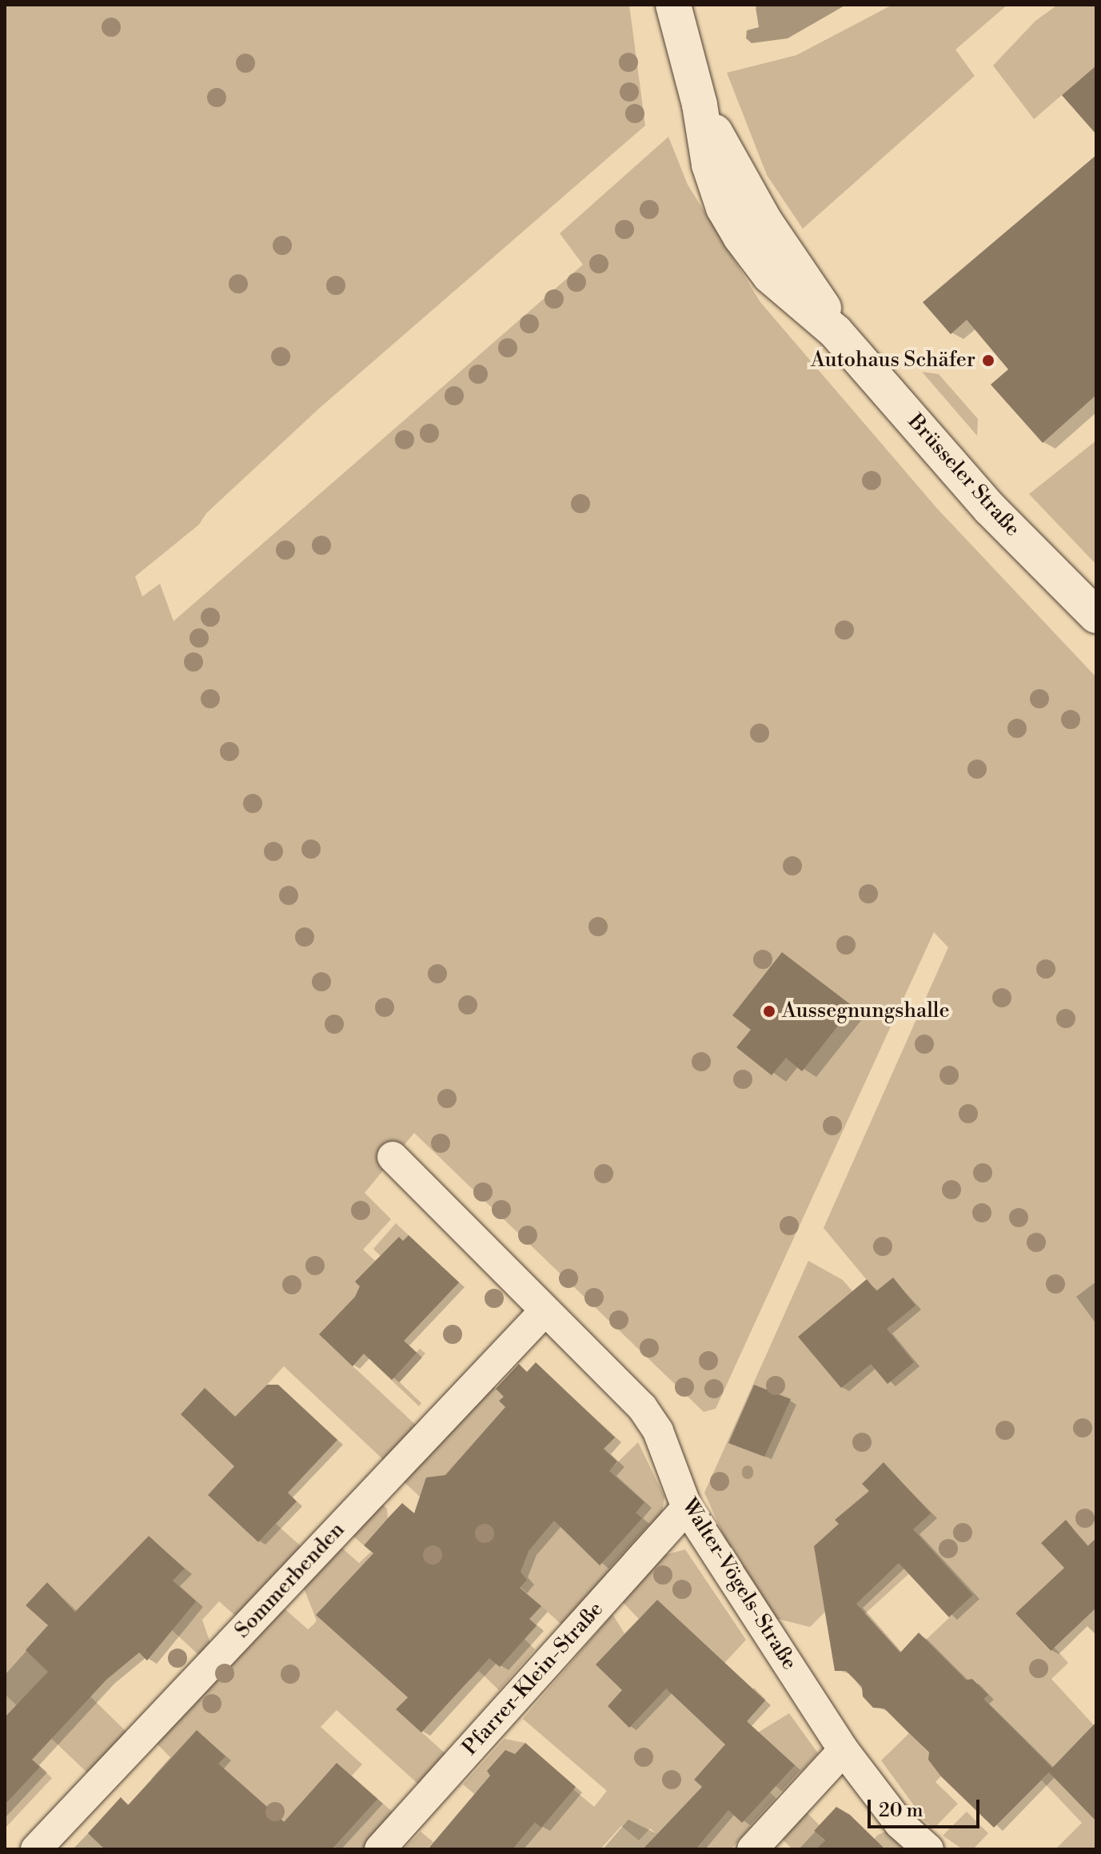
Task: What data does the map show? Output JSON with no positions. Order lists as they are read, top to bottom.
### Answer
{
  "streets": {
    "street": [
      "Brüsseler Straße",
      "Sommerbenden",
      "Walter-Vögels-Straße",
      "Pfarrer-Klein-Straße"
    ]
  },
  "crossings": [
    ["Sommerbenden", "Walter-Vögels-Straße"],
    ["Walter-Vögels-Straße", "Pfarrer-Klein-Straße"]
  ],
  "places": ["Autohaus Schäfer", "Aussegnungshalle"],
  "scale_bar": "20 m"
}
